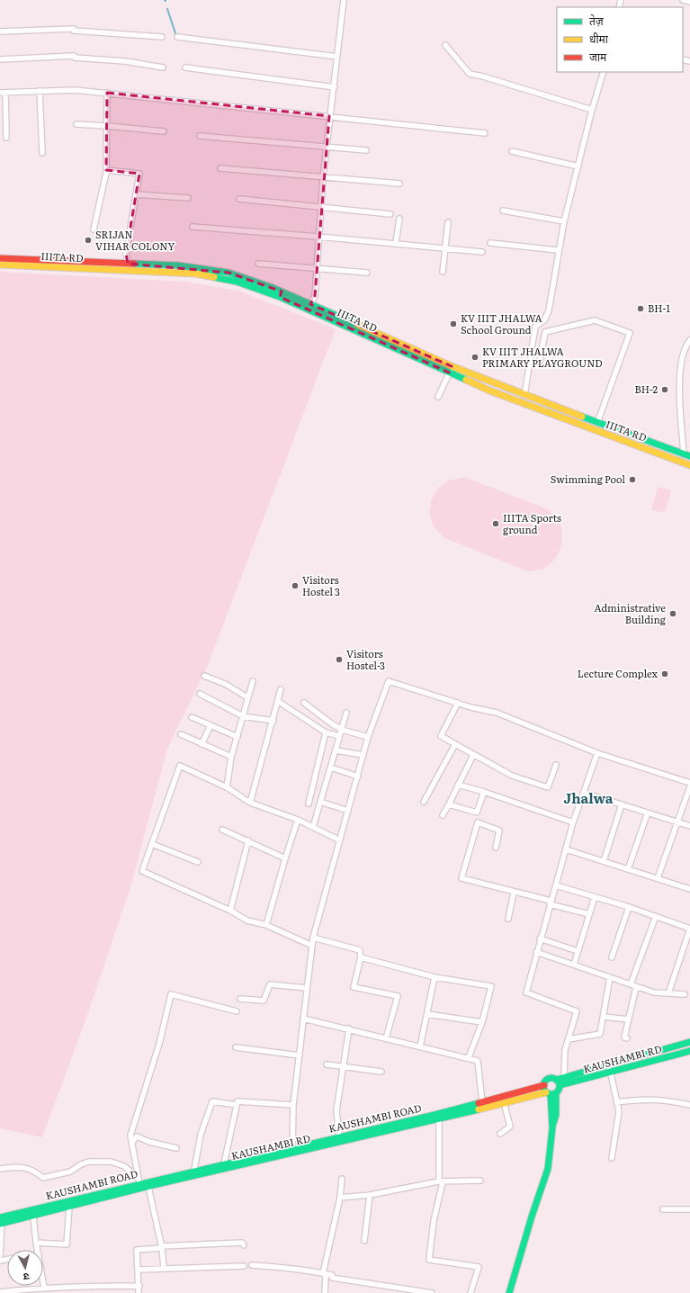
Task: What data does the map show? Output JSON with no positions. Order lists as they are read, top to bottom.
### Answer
{
  "streets": {
    "main road": ["IIITA RD", "KAUSHAMBI RD", "KAUSHAMBI ROAD"]
  },
  "crossings": [
    ["KAUSHAMBI RD", "KAUSHAMBI ROAD"]
  ],
  "districts": ["Jhalwa"],
  "places": [
    "SRIJAN VIHAR COLONY",
    "BH-1",
    "KV IIIT JHALWA School Ground",
    "KV IIIT JHALWA PRIMARY PLAYGROUND",
    "BH-2",
    "Swimming Pool",
    "IIITA Sports ground",
    "Visitors Hostel 3",
    "Administrative Building",
    "Visitors Hostel-3",
    "Lecture Complex"
  ],
  "legend": ["तेज़", "धीमा", "जाम"],
  "north": "bottom"
}
